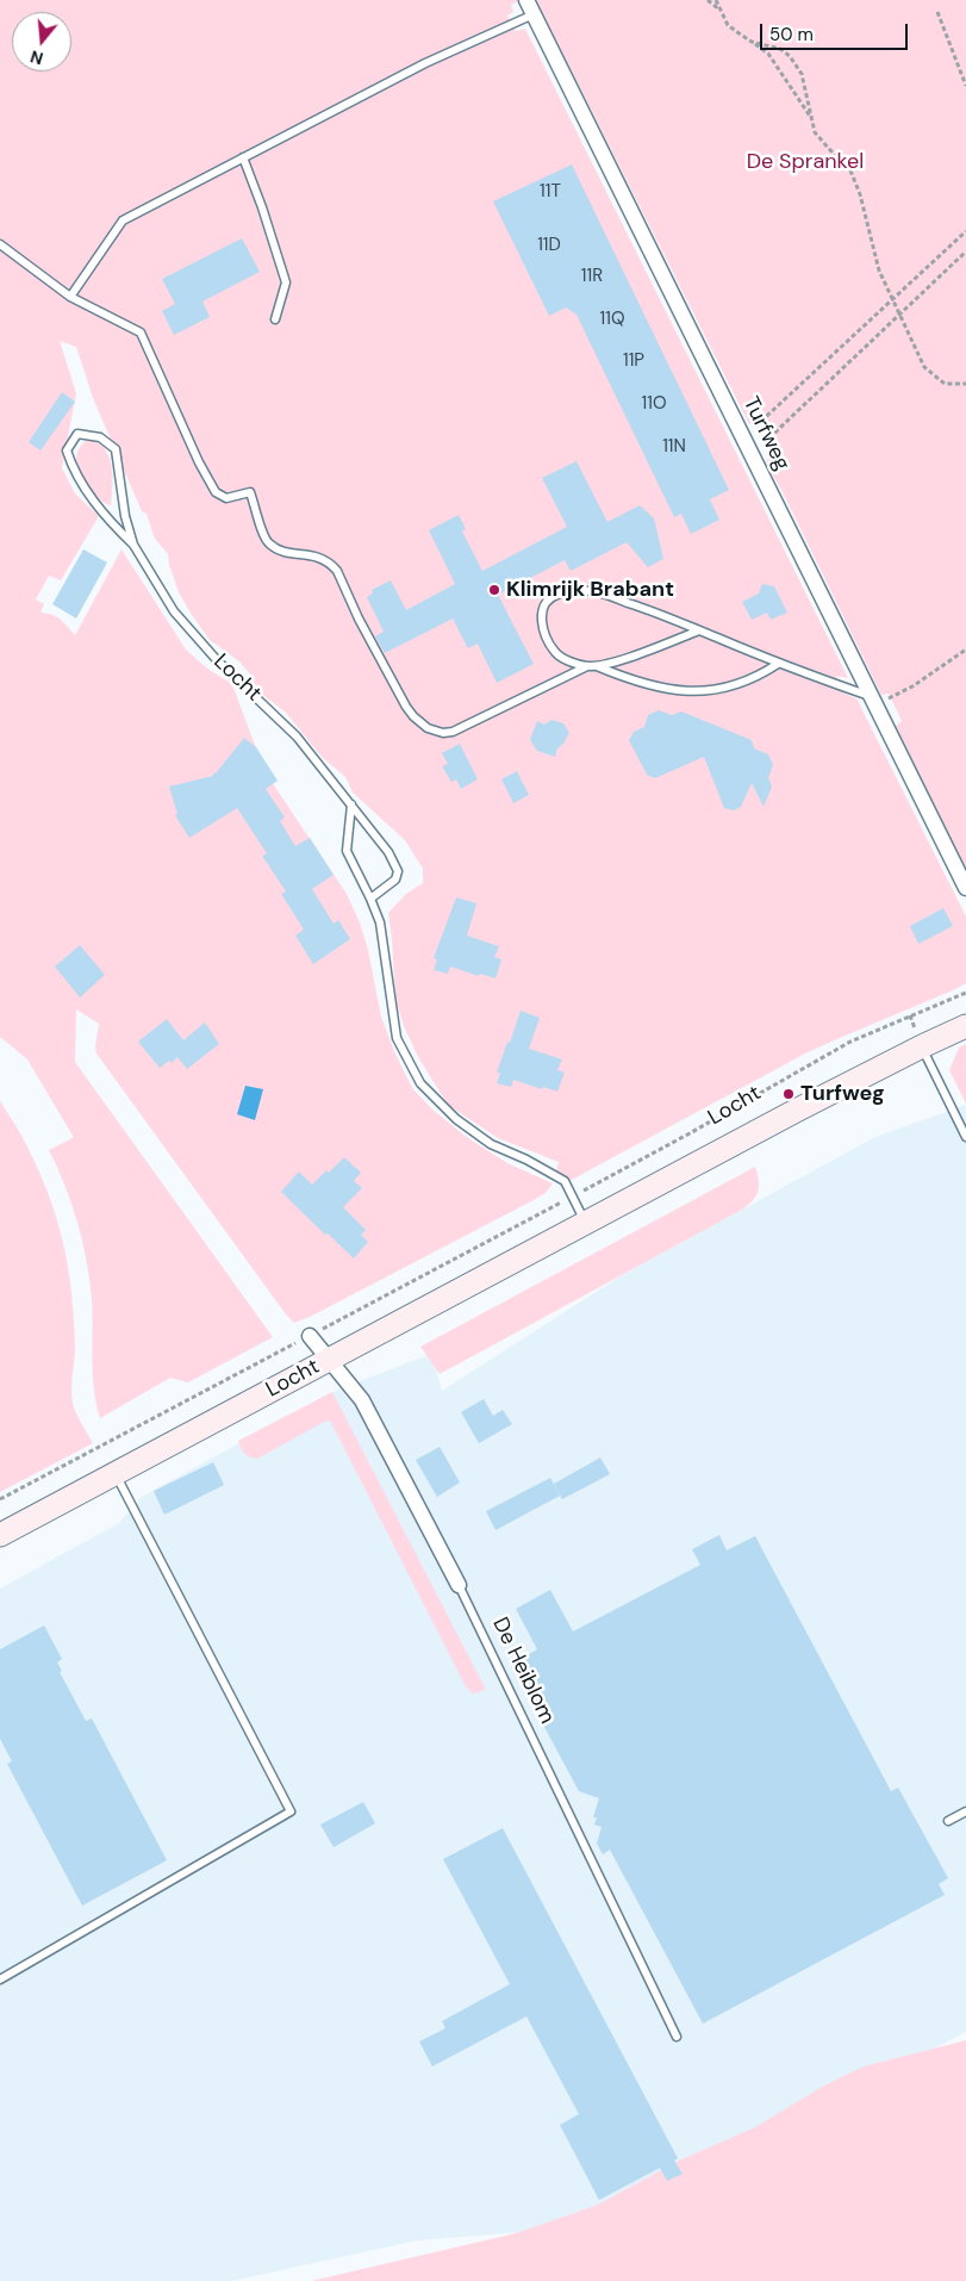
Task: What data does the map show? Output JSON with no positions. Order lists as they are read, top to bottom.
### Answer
{
  "streets": {
    "street": ["Turfweg", "Locht", "De Heiblom"]
  },
  "crossings": [
    ["Locht", "De Heiblom"]
  ],
  "parks": ["De Sprankel"],
  "places": ["Klimrijk Brabant", "Turfweg"],
  "house_numbers": [
    "11T",
    "11D",
    "11R",
    "11Q",
    "11P",
    "11O",
    "11N"
  ],
  "scale_bar": "50 m",
  "north": "bottom"
}
